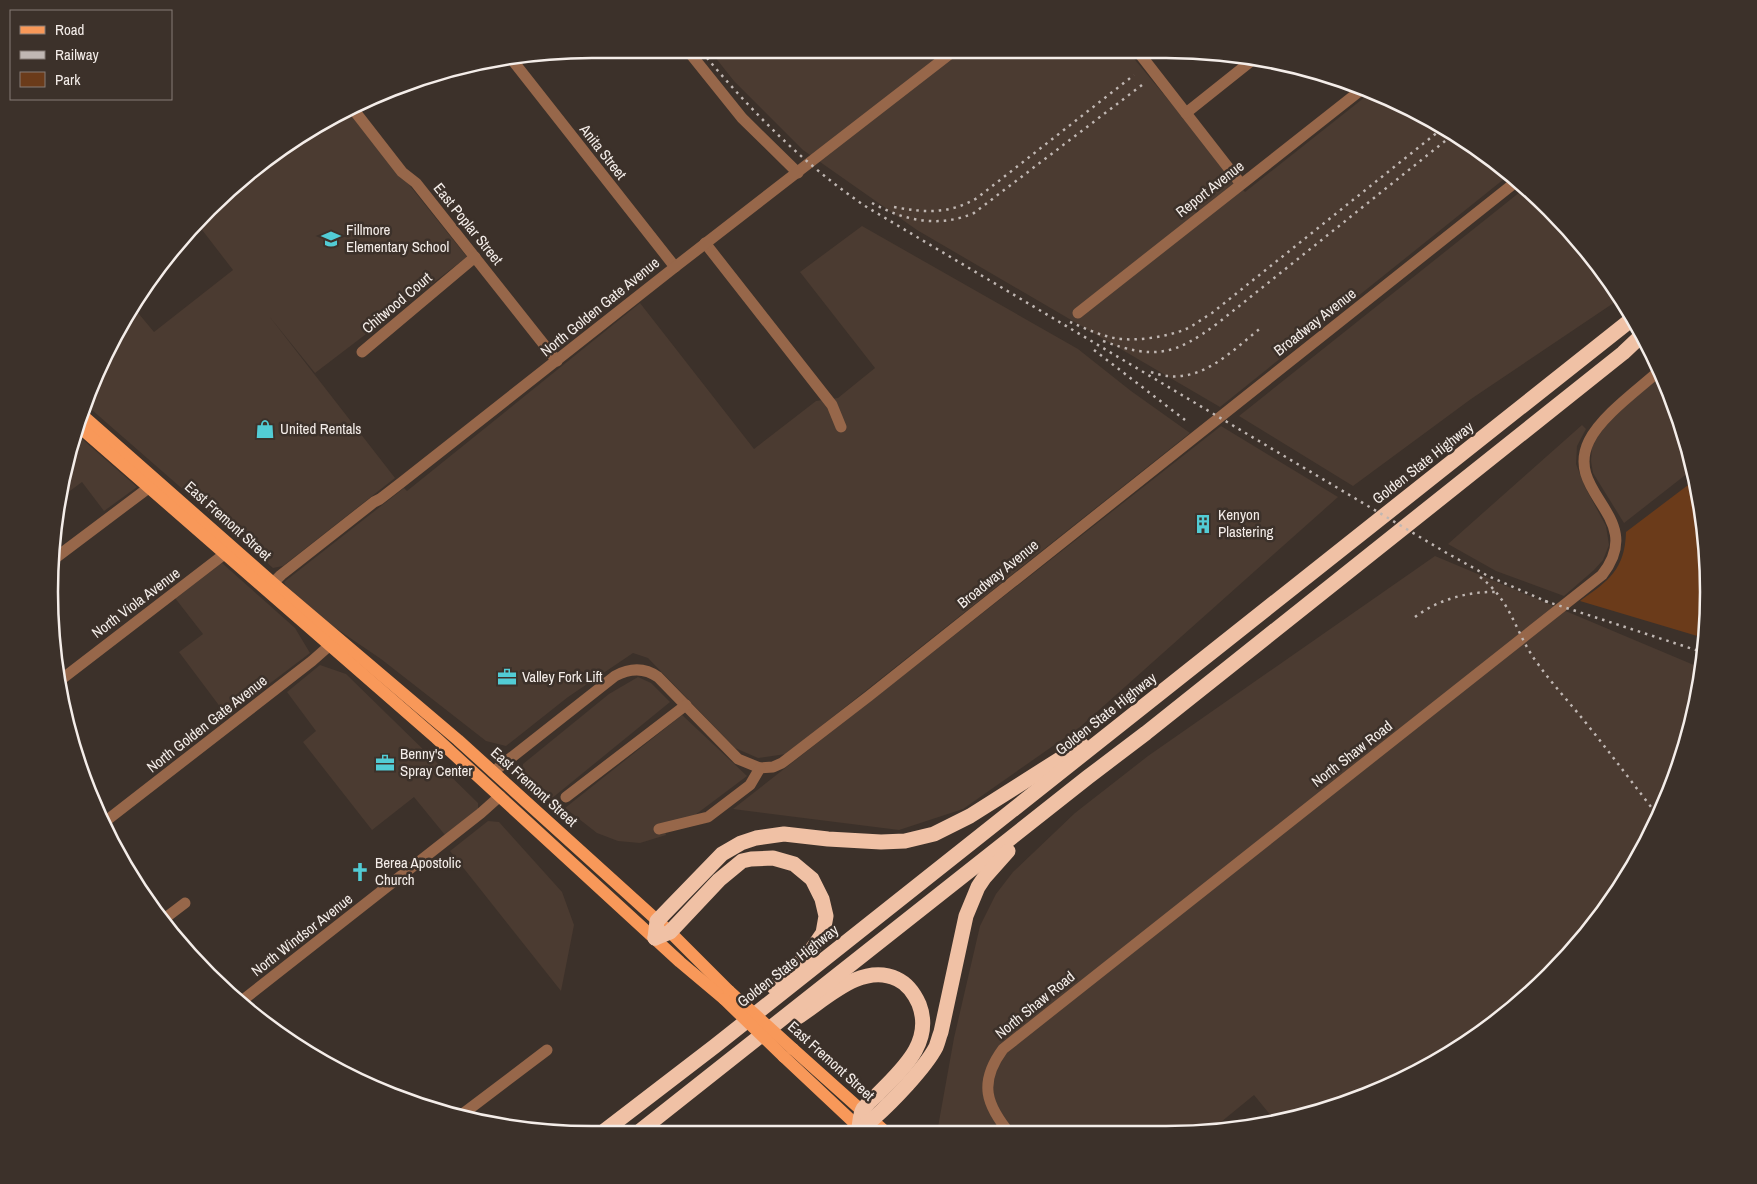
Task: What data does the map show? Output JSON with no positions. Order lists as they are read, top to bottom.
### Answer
{
  "streets": {
    "highway": ["Golden State Highway"],
    "main road": ["East Fremont Street"],
    "street": [
      "Anita Street",
      "Report Avenue",
      "East Poplar Street",
      "Chitwood Court",
      "North Golden Gate Avenue",
      "Broadway Avenue",
      "North Viola Avenue",
      "North Shaw Road",
      "North Windsor Avenue"
    ]
  },
  "crossings": [
    ["Anita Street", "North Golden Gate Avenue"],
    ["East Poplar Street", "Chitwood Court"],
    ["East Poplar Street", "North Golden Gate Avenue"],
    ["North Golden Gate Avenue", "East Fremont Street"],
    ["East Fremont Street", "North Viola Avenue"],
    ["East Fremont Street", "North Windsor Avenue"]
  ],
  "places": {
    "school or university": ["Fillmore Elementary School"],
    "shop": ["United Rentals"],
    "building": ["Kenyon Plastering"],
    "office": ["Valley Fork Lift", "Benny's Spray Center"],
    "church": ["Berea Apostolic Church"]
  },
  "legend": ["Road", "Railway", "Park"]
}
